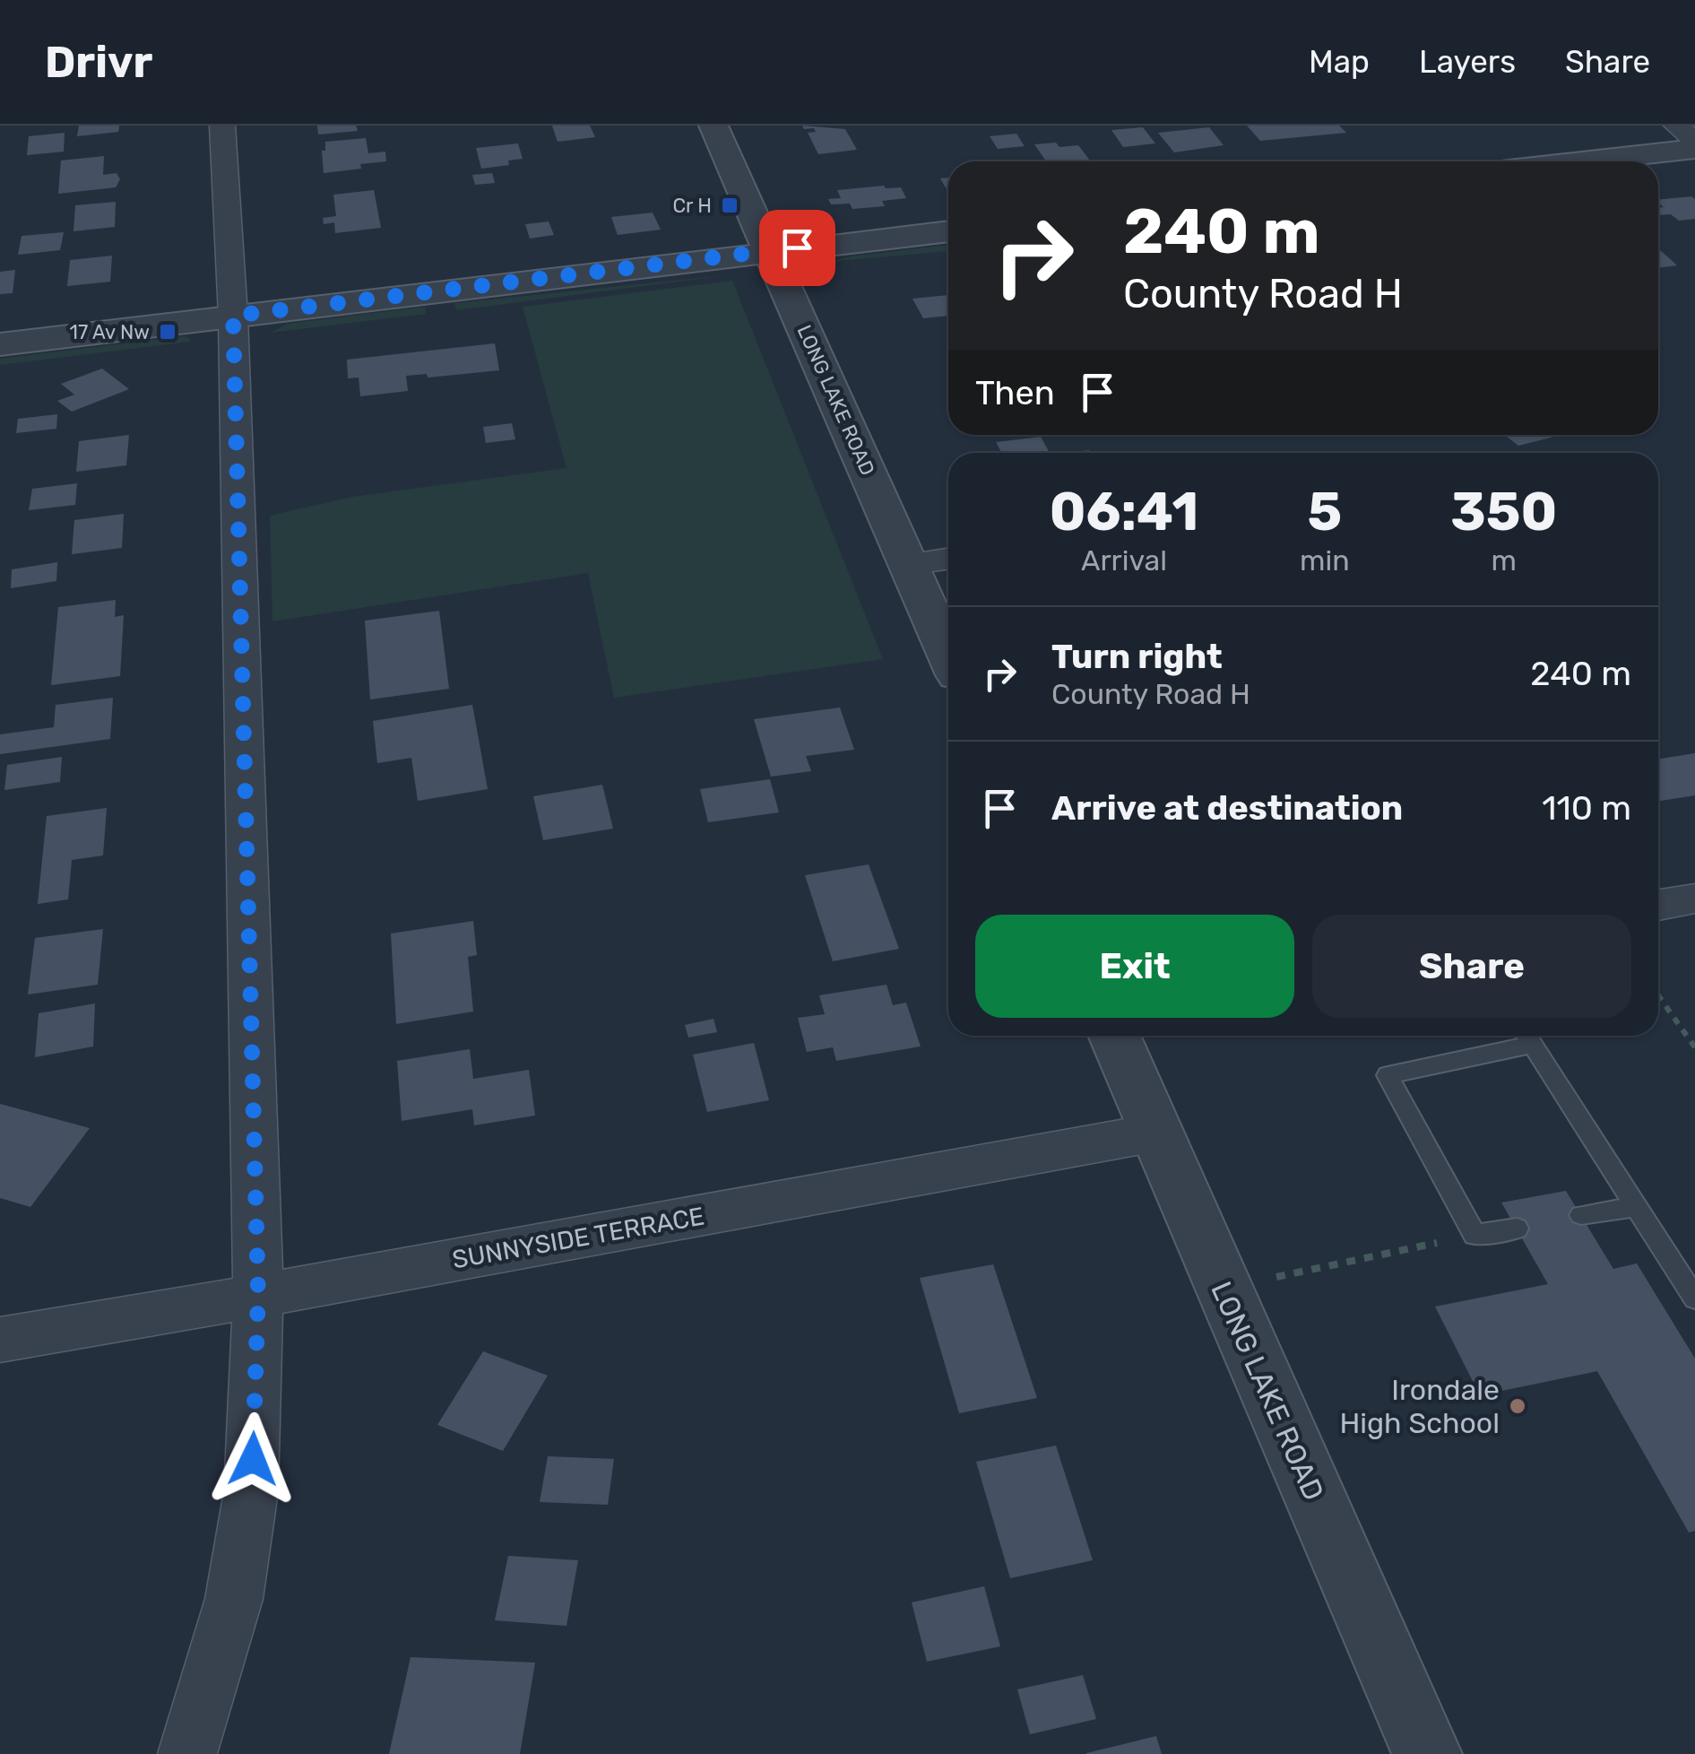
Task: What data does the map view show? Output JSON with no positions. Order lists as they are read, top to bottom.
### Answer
{
  "streets": {
    "street": ["LONG LAKE ROAD", "SUNNYSIDE TERRACE"]
  },
  "crossings": [
    ["LONG LAKE ROAD", "SUNNYSIDE TERRACE"]
  ],
  "places": {
    "transit": ["Cr H", "17 Av Nw"],
    "other": ["Irondale High School"]
  },
  "page": {
    "header": "Drivr",
    "nav": ["Map", "Layers", "Share"],
    "turn": ["240 m", "County Road H"],
    "then": "Then",
    "eta": [
      "06:41",
      "Arrival",
      "5",
      "min",
      "350",
      "m"
    ],
    "list": [
      {
        "name": "Turn right",
        "note": "County Road H",
        "value": "240 m"
      },
      {
        "name": "Arrive at destination",
        "value": "110 m"
      }
    ],
    "buttons": ["Exit", "Share"]
  }
}
